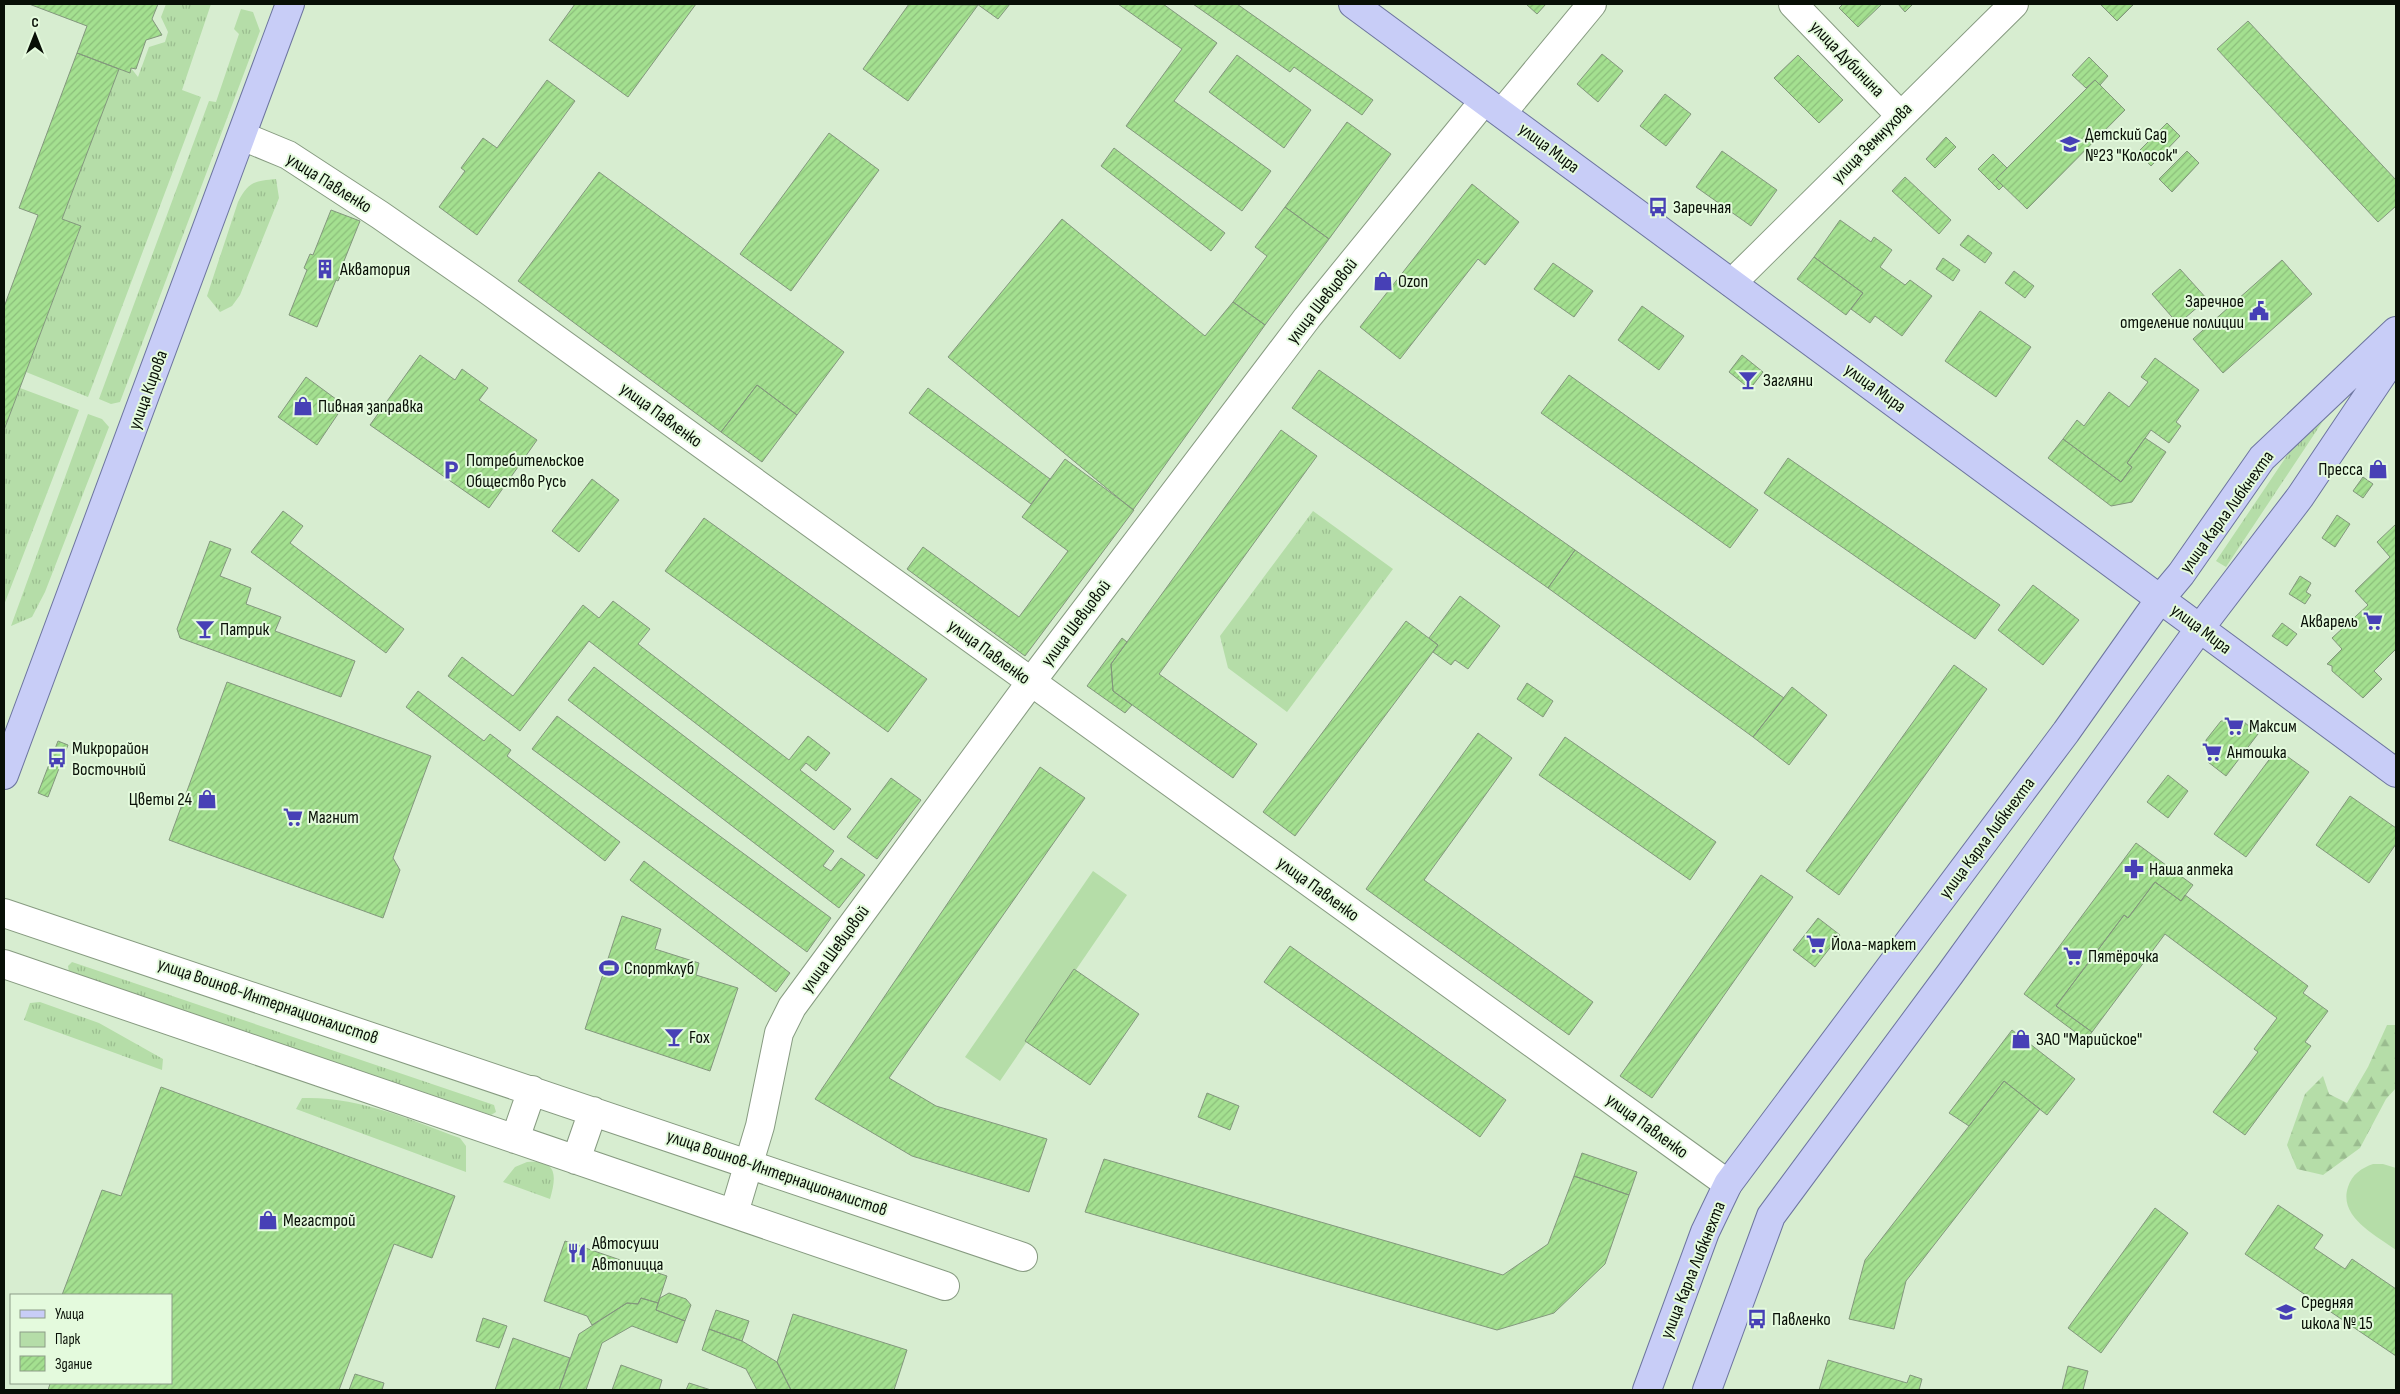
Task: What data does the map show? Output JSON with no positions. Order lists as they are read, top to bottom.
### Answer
{
  "streets": {
    "main road": ["улица Мира", "улица Кирова", "улица Карла Либкнехта"],
    "street": [
      "улица Дубинина",
      "улица Земнухова",
      "улица Павленко",
      "улица Шевцовой",
      "улица Воинов-Интернационалистов"
    ]
  },
  "crossings": [
    ["улица Дубинина", "улица Земнухова"],
    ["улица Земнухова", "улица Мира"],
    ["улица Мира", "улица Шевцовой"],
    ["улица Мира", "улица Карла Либкнехта"],
    ["улица Павленко", "улица Шевцовой"],
    ["улица Павленко", "улица Кирова"],
    ["улица Павленко", "улица Карла Либкнехта"],
    ["улица Шевцовой", "улица Воинов-Интернационалистов"]
  ],
  "places": {
    "school or university": ["Детский Сад №23 \"Колосок\"", "Средняя школа № 15"],
    "bus stop": ["Заречная", "Микрорайон Восточный", "Павленко"],
    "building": ["Акватория"],
    "shop": [
      "Ozon",
      "Пивная заправка",
      "Пресса",
      "Цветы 24",
      "ЗАО \"Марийское\"",
      "Мегастрой"
    ],
    "public building": ["Заречное отделение полиции"],
    "bar": ["Загляни", "Патрик", "Fox"],
    "parking": ["Потребительское Общество Русь"],
    "supermarket": [
      "Акварель",
      "Максим",
      "Антошка",
      "Магнит",
      "Йола-маркет",
      "Пятёрочка"
    ],
    "pharmacy": ["Наша аптека"],
    "sports": ["Спортклуб"],
    "restaurant": ["Автосуши Автопицца"]
  },
  "legend": ["Улица", "Парк", "Здание"],
  "north": "top"
}
